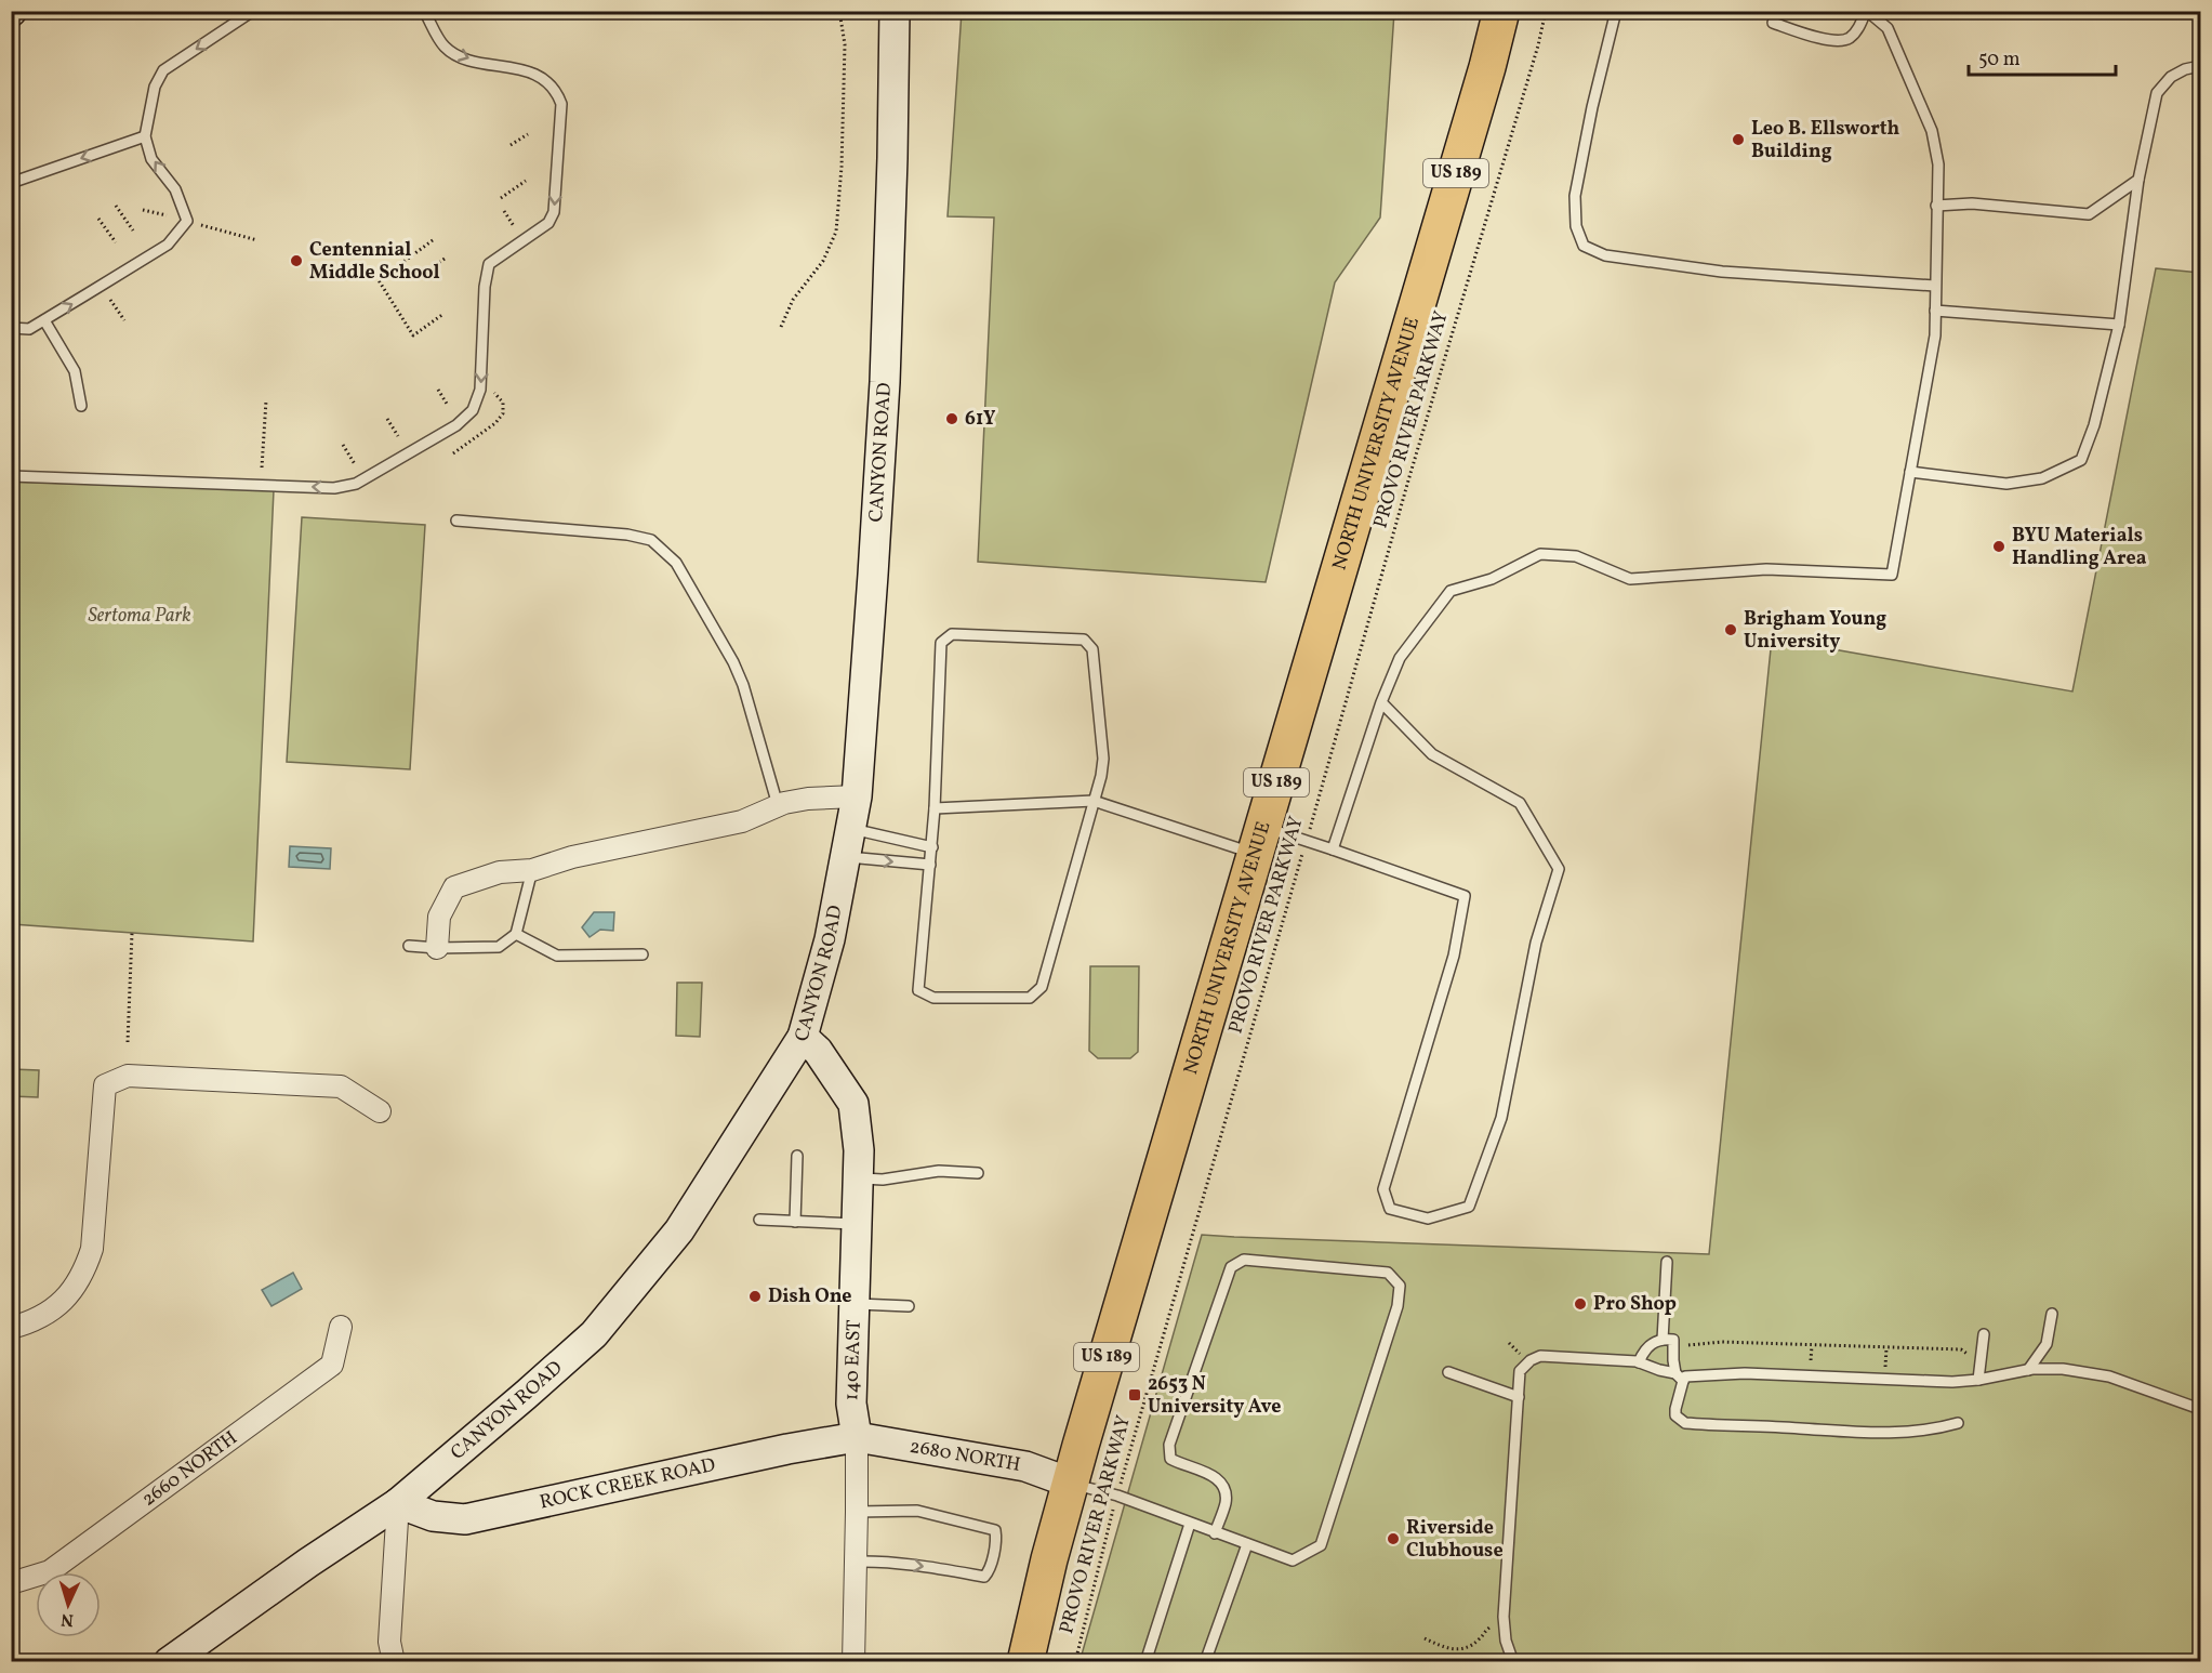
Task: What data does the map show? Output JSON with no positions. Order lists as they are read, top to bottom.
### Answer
{
  "streets": {
    "highway": ["US 189", "NORTH UNIVERSITY AVENUE"],
    "main road": [
      "CANYON ROAD",
      "140 EAST",
      "2680 NORTH",
      "ROCK CREEK ROAD"
    ],
    "street": ["2660 NORTH"],
    "path": ["PROVO RIVER PARKWAY"]
  },
  "crossings": [
    ["NORTH UNIVERSITY AVENUE", "2680 NORTH"],
    ["CANYON ROAD", "140 EAST"],
    ["CANYON ROAD", "ROCK CREEK ROAD"],
    ["140 EAST", "2680 NORTH"],
    ["140 EAST", "ROCK CREEK ROAD"],
    ["2680 NORTH", "ROCK CREEK ROAD"]
  ],
  "parks": ["Sertoma Park"],
  "places": {
    "other": [
      "Leo B. Ellsworth Building",
      "Centennial Middle School",
      "61Y",
      "BYU Materials Handling Area",
      "Brigham Young University",
      "Dish One",
      "Pro Shop",
      "Riverside Clubhouse"
    ],
    "transit": ["2653 N University Ave"]
  },
  "scale_bar": "50 m",
  "north": "bottom"
}
